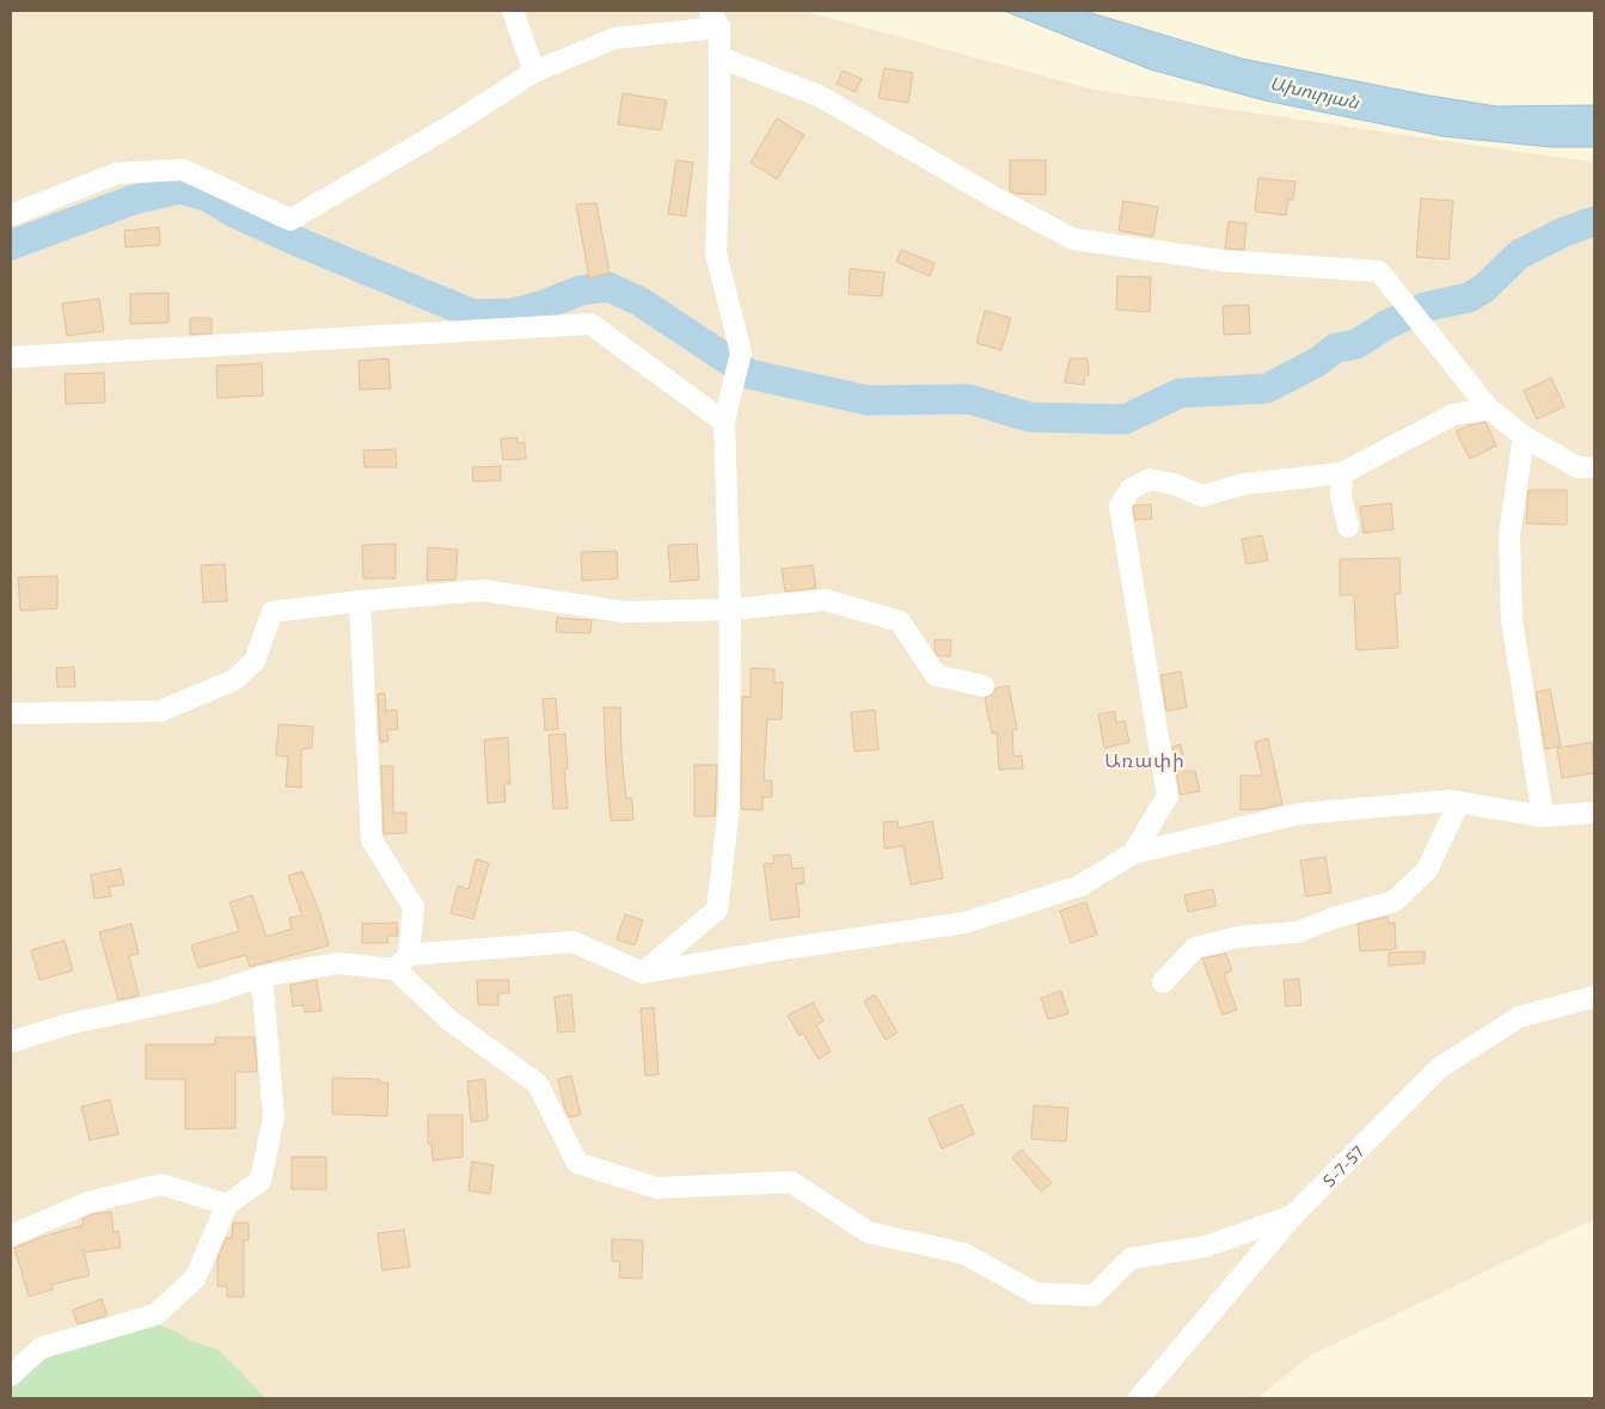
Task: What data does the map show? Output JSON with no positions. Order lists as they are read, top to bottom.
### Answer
{
  "streets": {
    "street": ["Տ-7-57"]
  },
  "districts": ["Առափի"],
  "water": ["Ախուրյան"]
}
